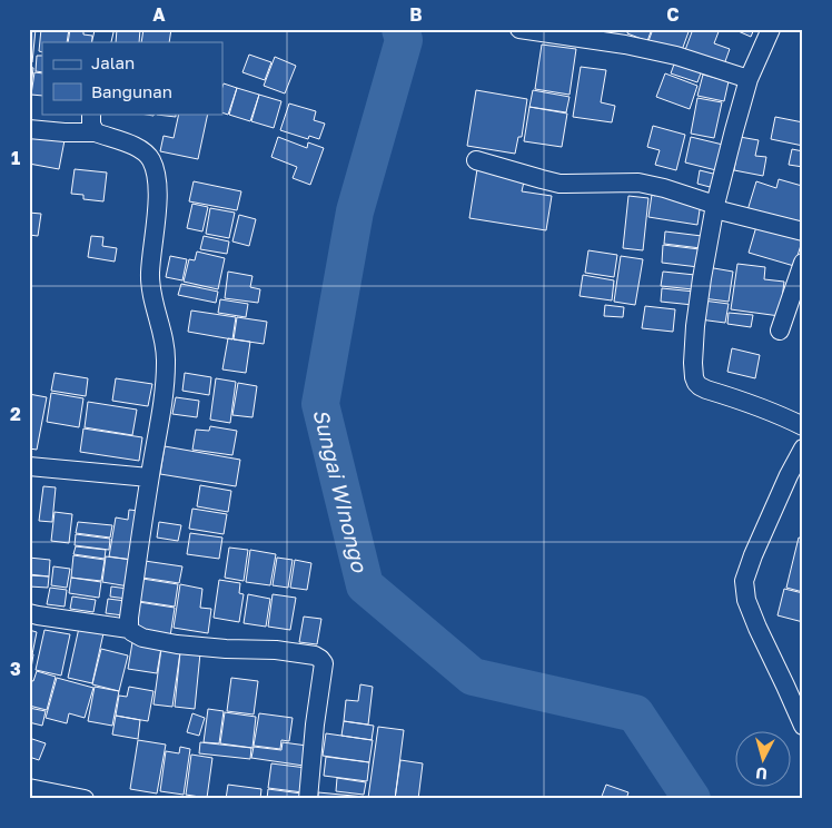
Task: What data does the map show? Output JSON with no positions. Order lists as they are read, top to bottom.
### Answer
{
  "water": ["Sungai WInongo"],
  "legend": ["Jalan", "Bangunan"],
  "north": "bottom",
  "grid": {
    "columns": ["A", "B", "C"],
    "rows": ["1", "2", "3"]
  }
}
